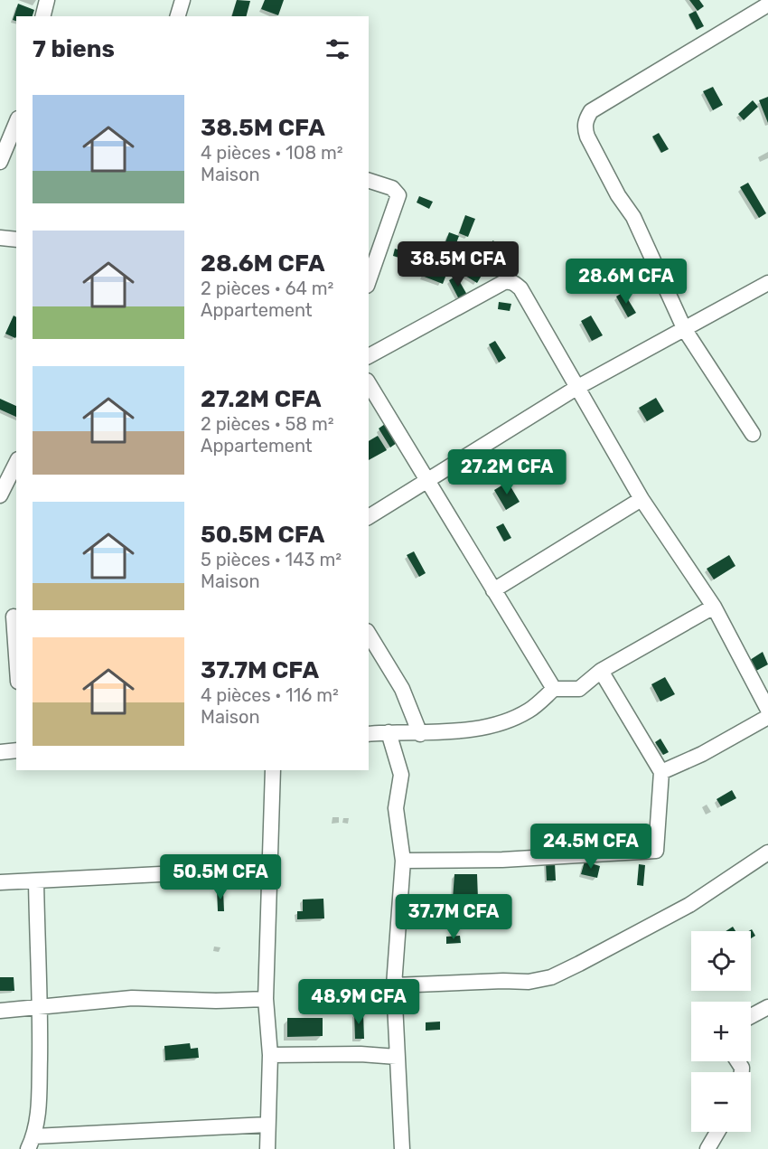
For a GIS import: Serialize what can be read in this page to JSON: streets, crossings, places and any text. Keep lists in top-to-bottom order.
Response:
{
  "page": {
    "heading": "7 biens",
    "list": [
      {
        "name": "38.5M CFA",
        "note": "4 pièces · 108 m² · Maison"
      },
      {
        "name": "28.6M CFA",
        "note": "2 pièces · 64 m² · Appartement"
      },
      {
        "name": "27.2M CFA",
        "note": "2 pièces · 58 m² · Appartement"
      },
      {
        "name": "50.5M CFA",
        "note": "5 pièces · 143 m² · Maison"
      },
      {
        "name": "37.7M CFA",
        "note": "4 pièces · 116 m² · Maison"
      }
    ],
    "price": [
      "38.5M CFA",
      "28.6M CFA",
      "27.2M CFA",
      "24.5M CFA",
      "50.5M CFA",
      "37.7M CFA",
      "48.9M CFA"
    ],
    "map_buttons": ["+", "−"]
  }
}
